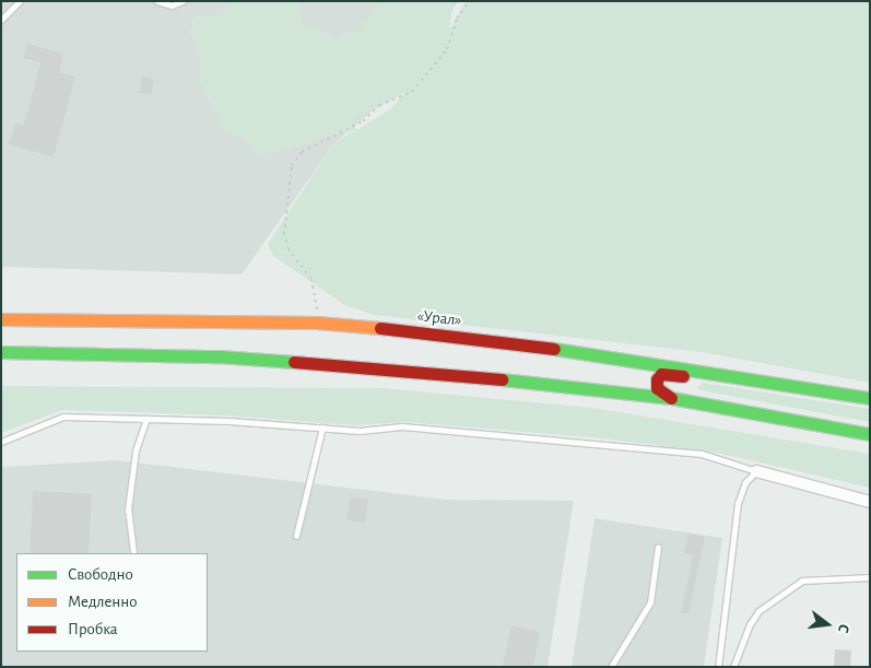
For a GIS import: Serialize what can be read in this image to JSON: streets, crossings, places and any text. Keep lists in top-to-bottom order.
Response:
{
  "streets": {
    "main road": ["«Урал»"]
  },
  "legend": ["Свободно", "Медленно", "Пробка"],
  "north": "right"
}
